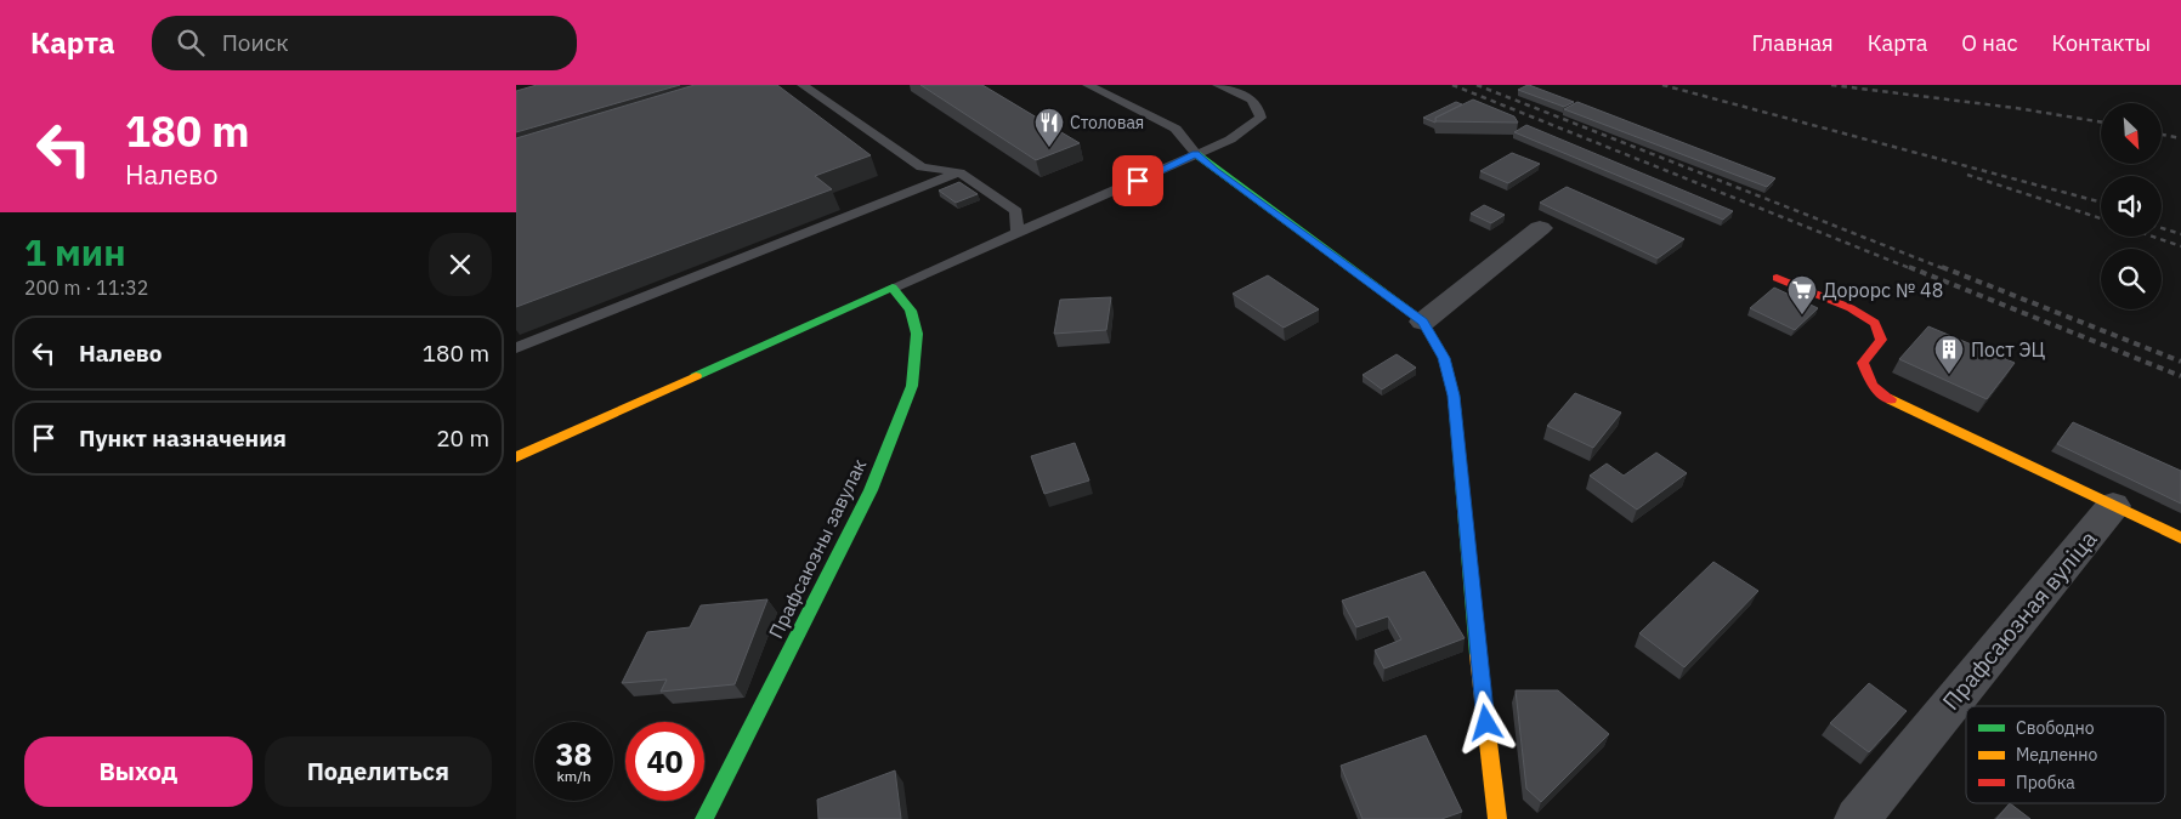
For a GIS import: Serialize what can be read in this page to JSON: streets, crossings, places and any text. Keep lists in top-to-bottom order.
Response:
{
  "streets": {
    "street": ["Прафсаюзны завулак", "Прафсаюзная вуліца"]
  },
  "places": {
    "restaurant": ["Столовая"],
    "supermarket": ["Дорорс № 48"],
    "building": ["Пост ЭЦ"]
  },
  "legend": ["Свободно", "Медленно", "Пробка"],
  "north": "bottom right",
  "page": {
    "header": "Карта",
    "search": "Поиск",
    "nav": [
      "Главная",
      "Карта",
      "О нас",
      "Контакты"
    ],
    "turn": ["180 m", "Налево"],
    "heading": ["1 мин", "200 m · 11:32"],
    "list": [
      {
        "name": "Налево",
        "value": "180 m"
      },
      {
        "name": "Пункт назначения",
        "value": "20 m"
      }
    ],
    "speed": "38 km/h",
    "limit": "40",
    "buttons": ["Выход", "Поделиться"]
  }
}
